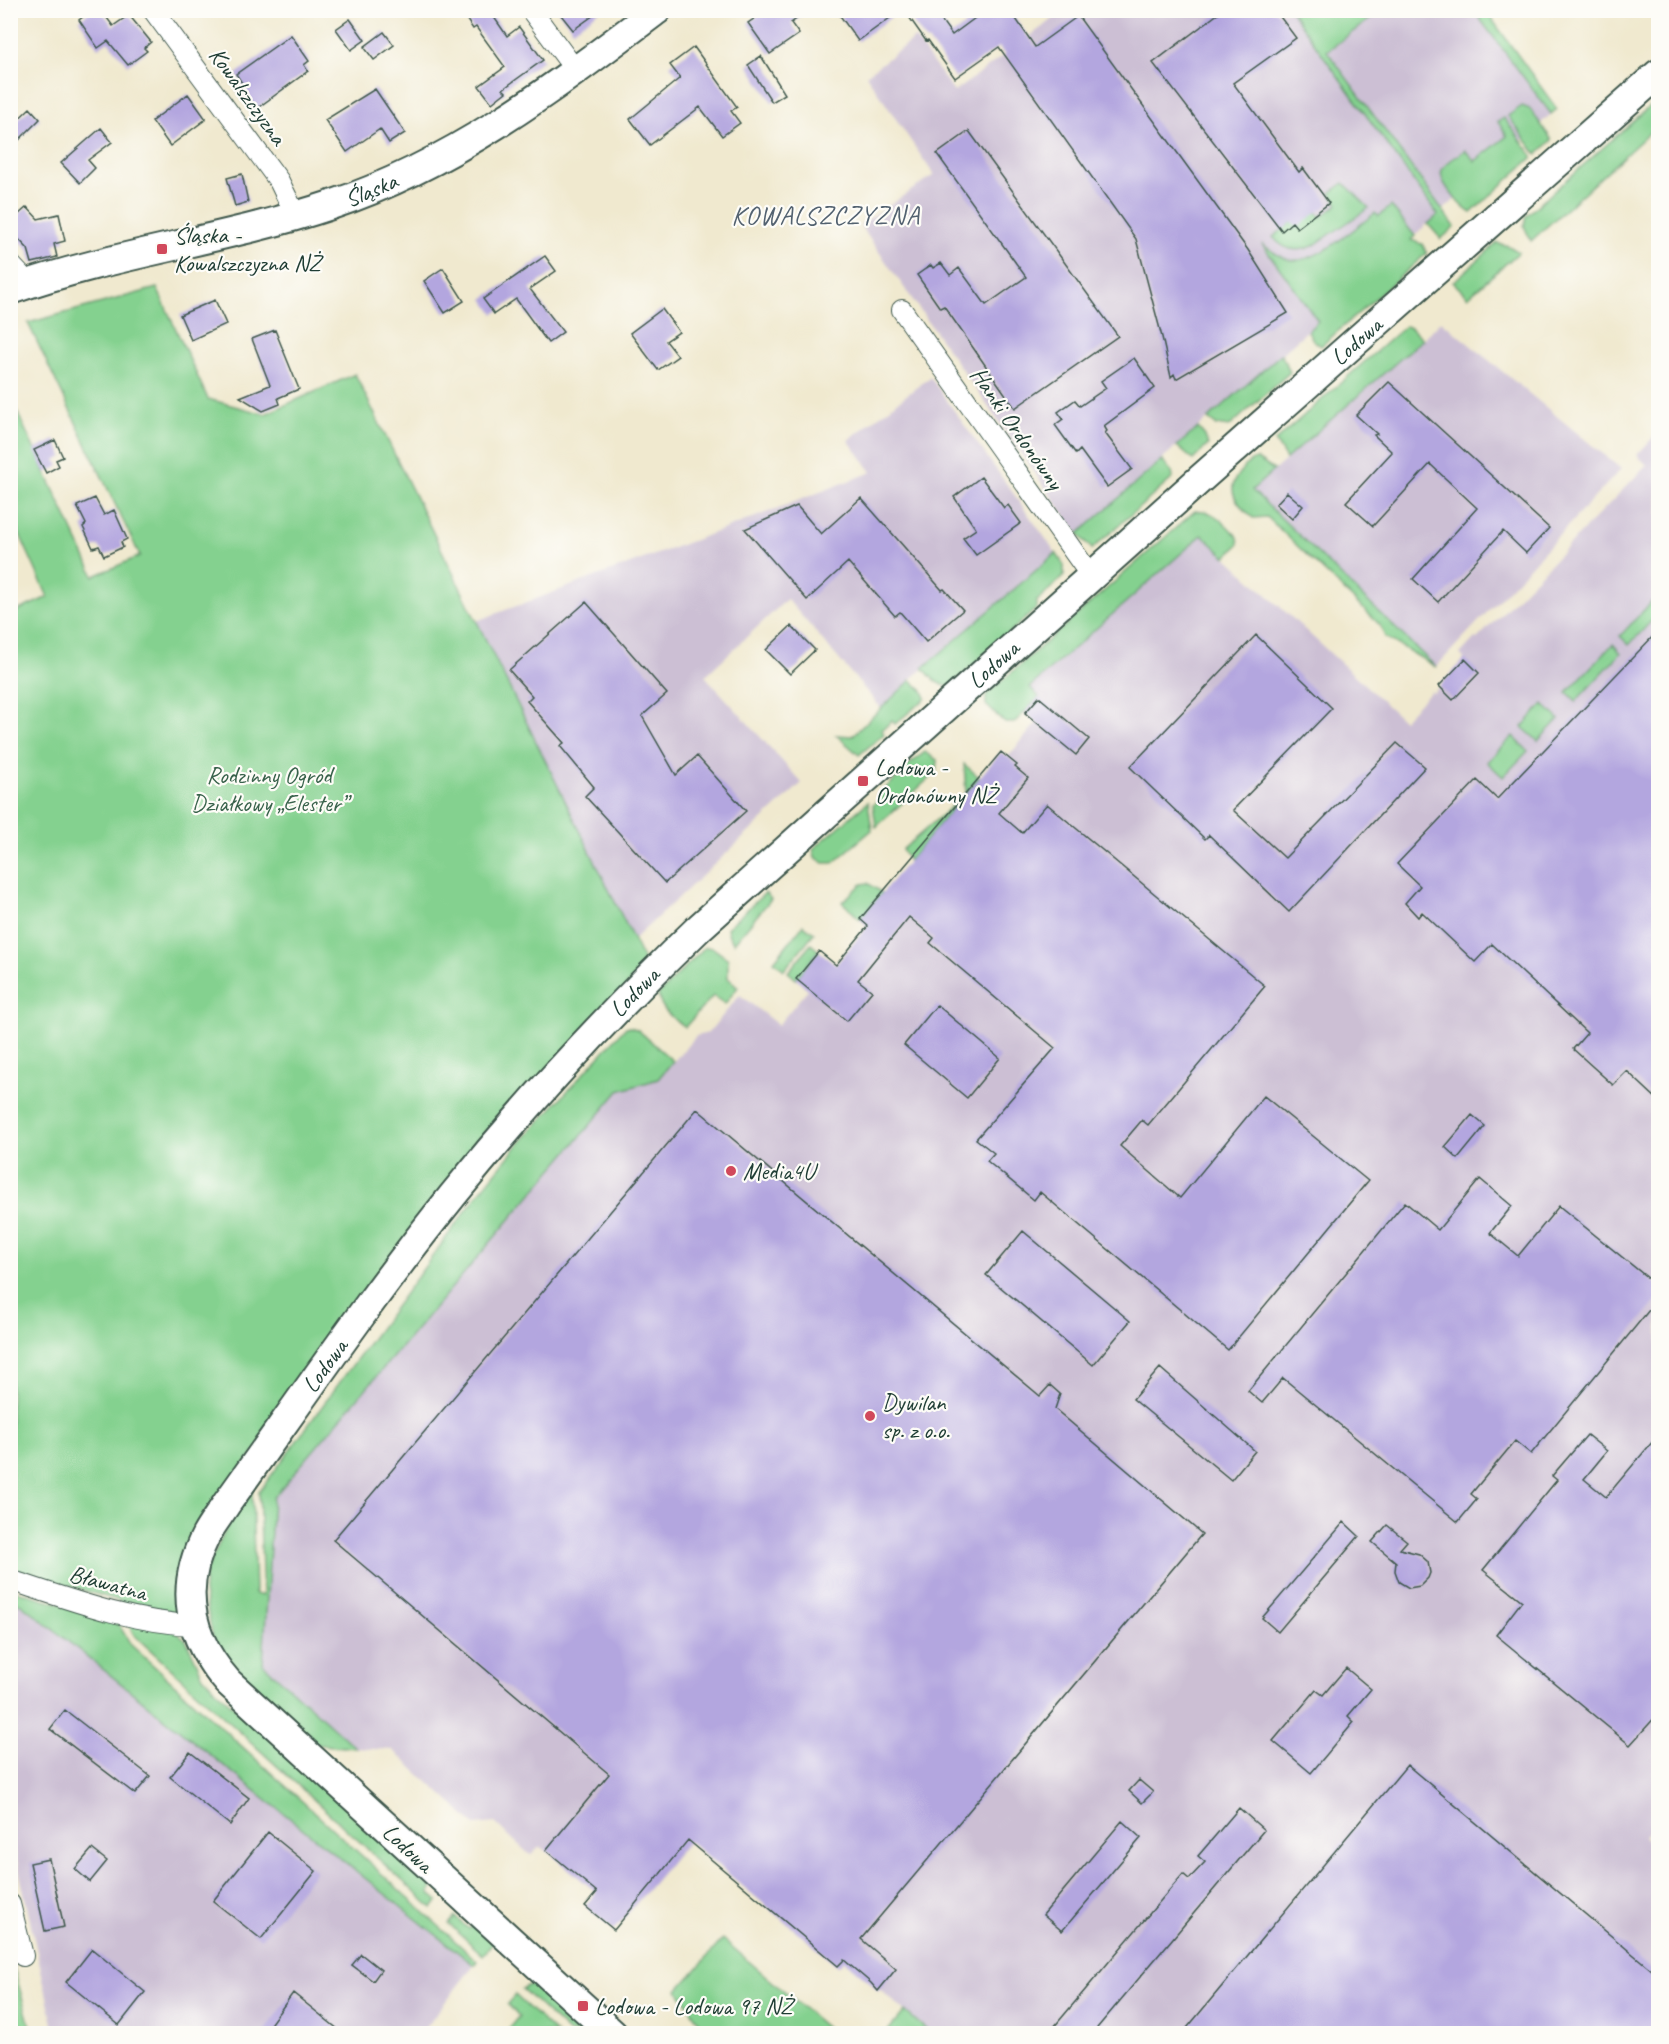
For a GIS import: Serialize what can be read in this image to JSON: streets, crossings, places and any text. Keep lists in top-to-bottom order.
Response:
{
  "streets": {
    "street": [
      "Kowalszczyzna",
      "Śląska",
      "Lodowa",
      "Hanki Ordonówny",
      "Bławatna"
    ]
  },
  "crossings": [
    ["Kowalszczyzna", "Śląska"],
    ["Lodowa", "Hanki Ordonówny"],
    ["Lodowa", "Bławatna"]
  ],
  "districts": ["KOWALSZCZYZNA"],
  "parks": ["Rodzinny Ogród Działkowy „Elester”"],
  "places": {
    "transit": ["Śląska - Kowalszczyzna NŻ", "Lodowa - Ordonówny NŻ", "Lodowa - Lodowa 97 NŻ"],
    "other": ["Media4U", "Dywilan sp. z o.o."]
  }
}
